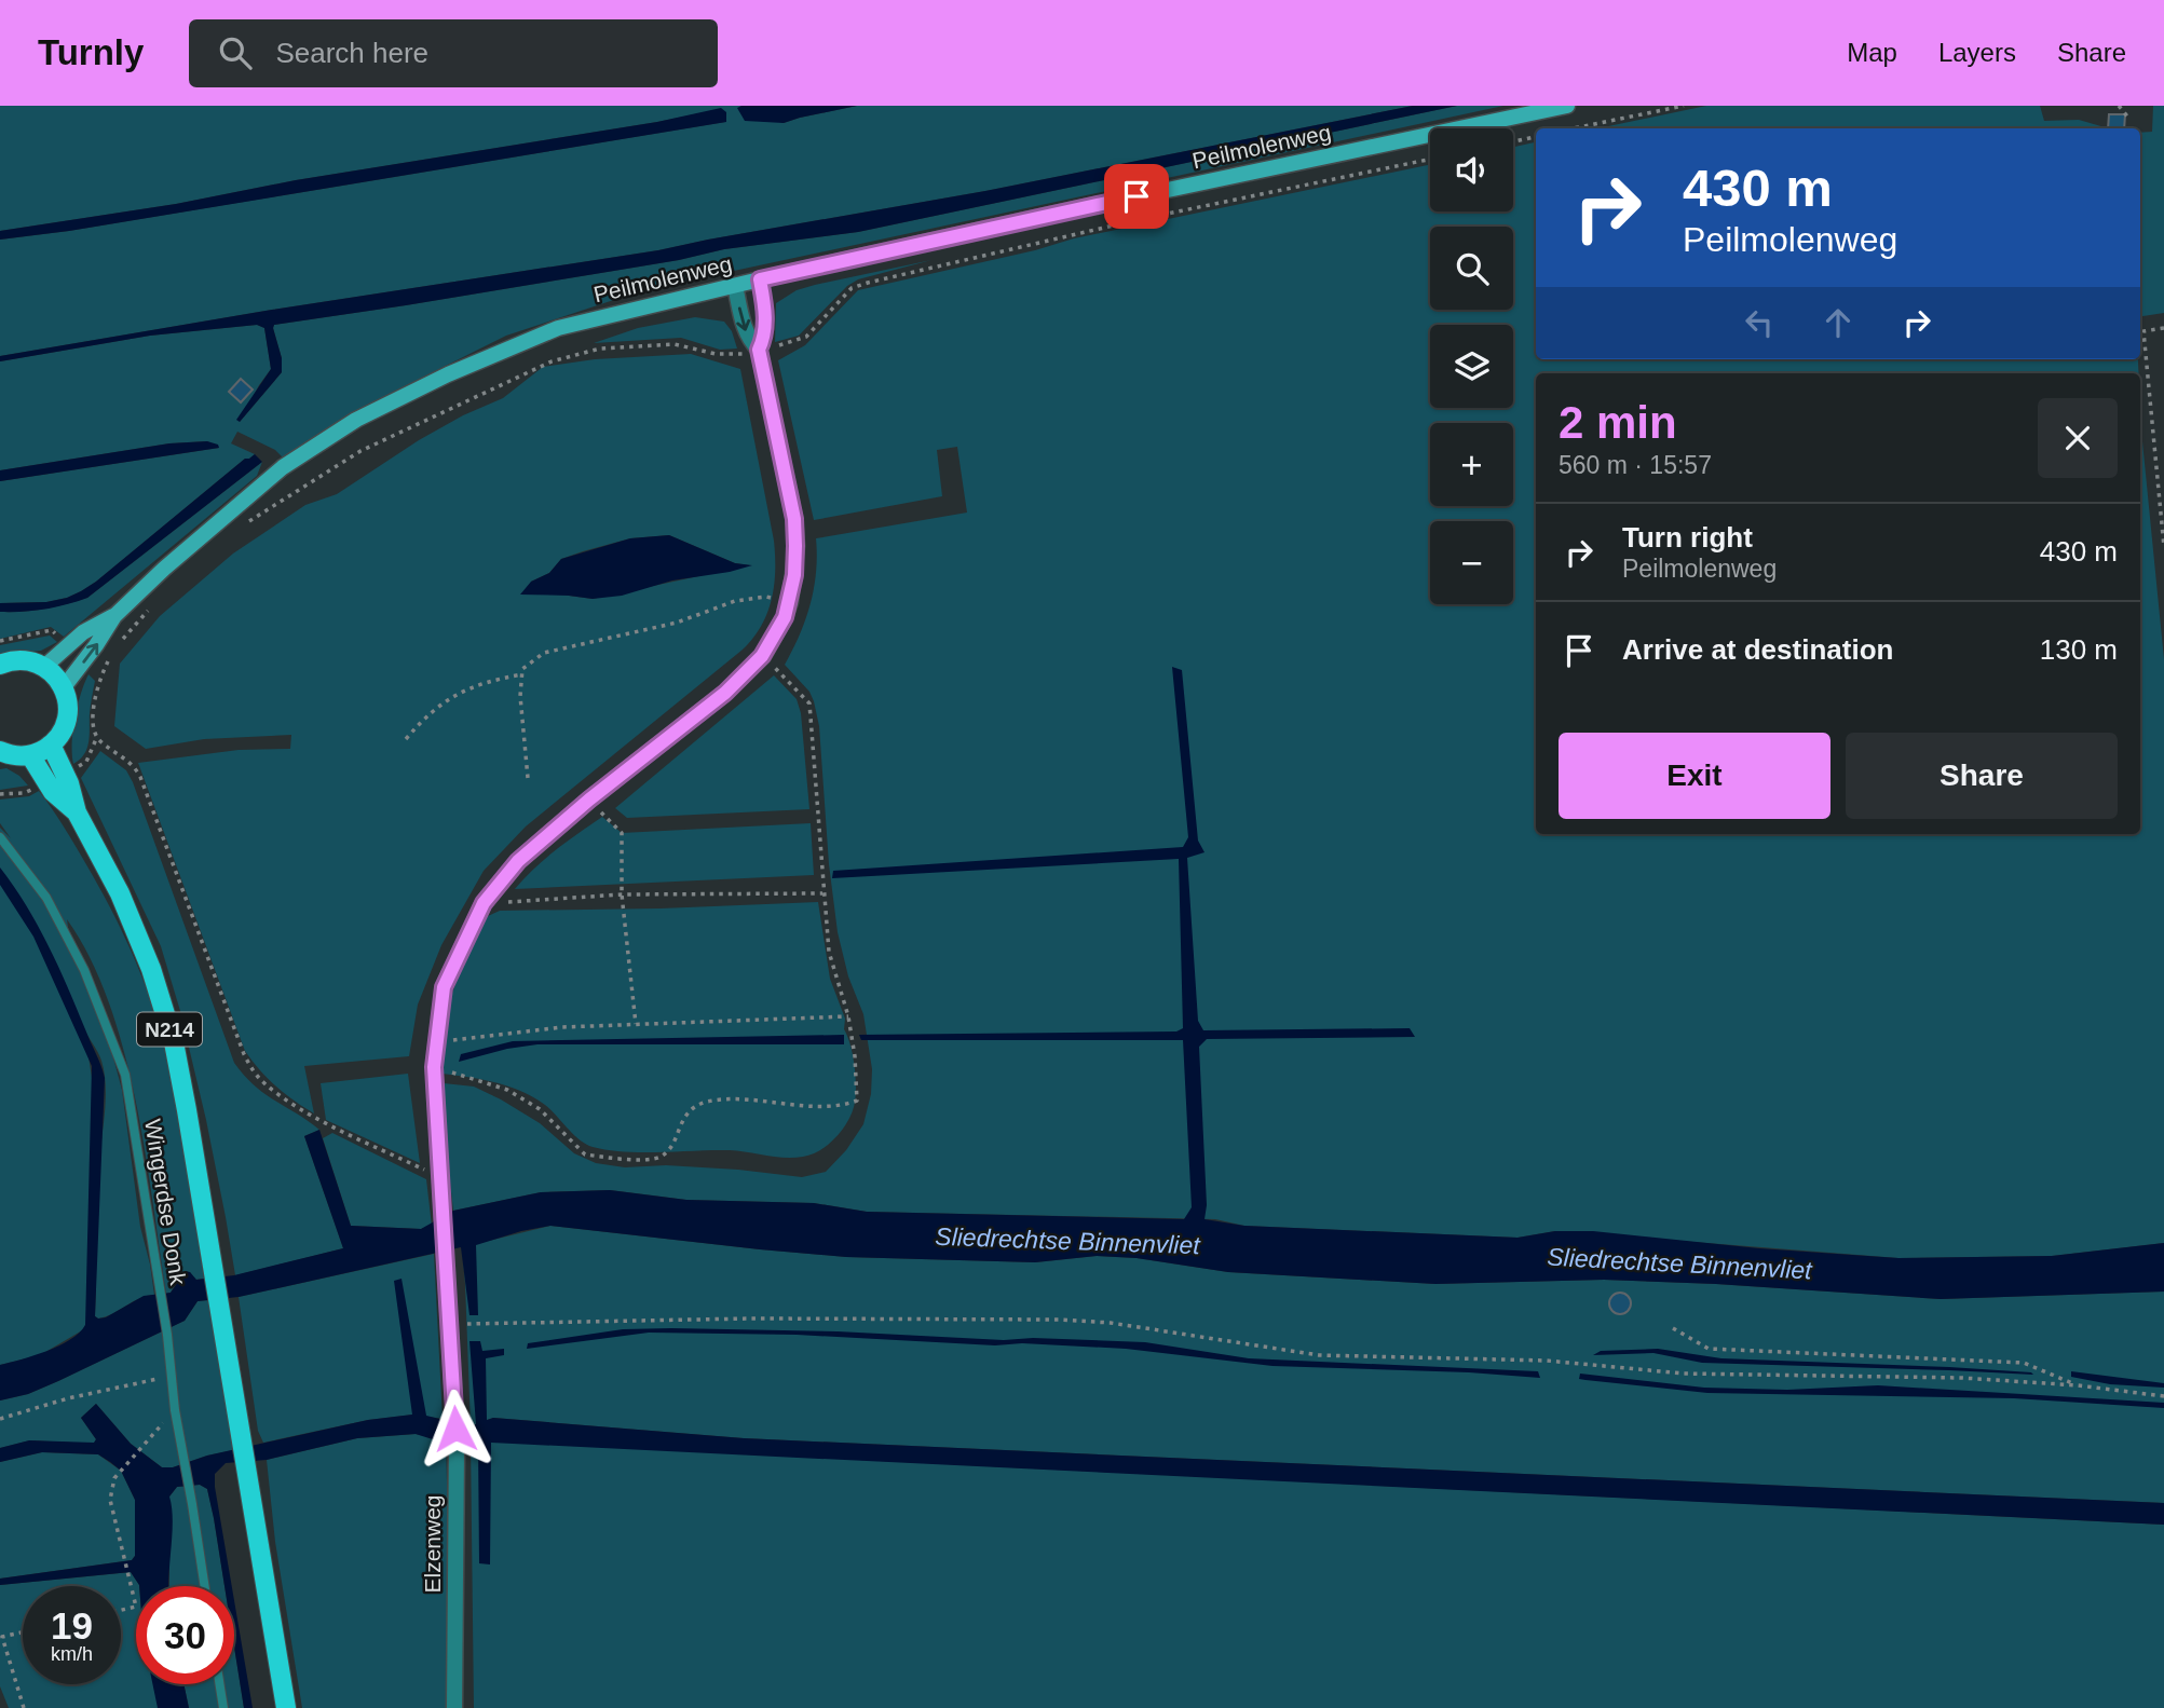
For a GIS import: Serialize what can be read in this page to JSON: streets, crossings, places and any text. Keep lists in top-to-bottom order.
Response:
{
  "streets": {
    "main road": ["Peilmolenweg", "N214"],
    "street": ["Elzenweg"],
    "lane": ["Wingerdse Donk"]
  },
  "crossings": [
    ["Peilmolenweg", "Elzenweg"]
  ],
  "water": ["Sliedrechtse Binnenvliet"],
  "page": {
    "header": "Turnly",
    "search": "Search here",
    "nav": ["Map", "Layers", "Share"],
    "map_buttons": ["+", "−"],
    "turn": ["430 m", "Peilmolenweg"],
    "heading": ["2 min", "560 m · 15:57"],
    "list": [
      {
        "name": "Turn right",
        "note": "Peilmolenweg",
        "value": "430 m"
      },
      {
        "name": "Arrive at destination",
        "value": "130 m"
      }
    ],
    "buttons": ["Exit", "Share"],
    "speed": "19 km/h",
    "limit": "30"
  }
}
